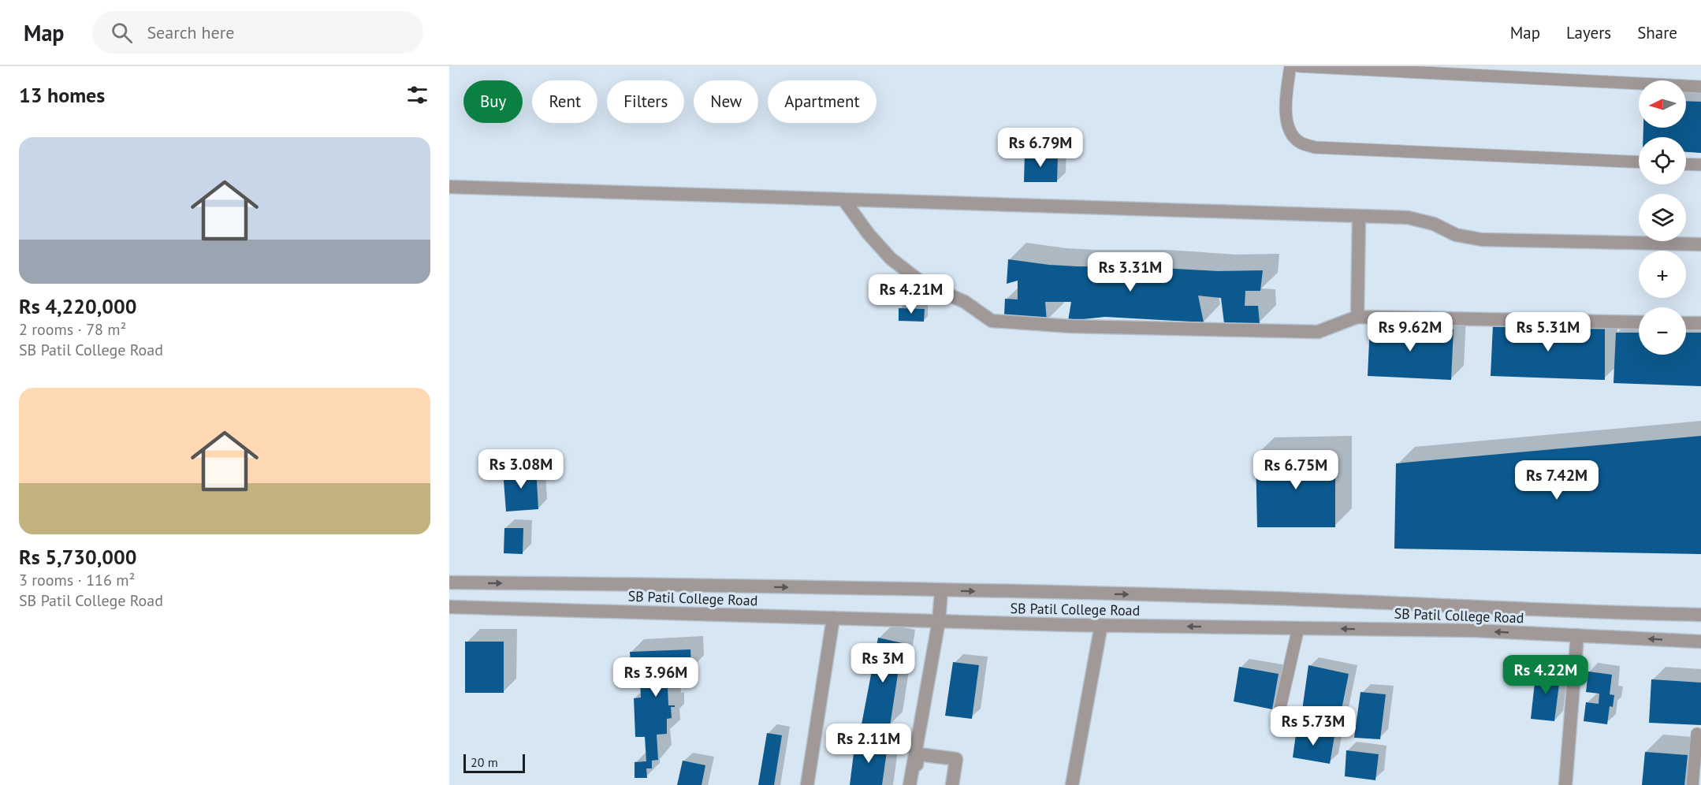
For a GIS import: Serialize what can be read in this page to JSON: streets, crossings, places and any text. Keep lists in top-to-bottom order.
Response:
{
  "streets": {
    "street": ["SB Patil College Road"]
  },
  "scale_bar": "20 m",
  "north": "left",
  "page": {
    "header": "Map",
    "search": "Search here",
    "nav": ["Map", "Layers", "Share"],
    "heading": "13 homes",
    "map_buttons": ["+", "−"],
    "chip": [
      "Buy",
      "Rent",
      "Filters",
      "New",
      "Apartment"
    ],
    "list": [
      {
        "name": "Rs 4,220,000",
        "note": "2 rooms · 78 m² · SB Patil College Road"
      },
      {
        "name": "Rs 5,730,000",
        "note": "3 rooms · 116 m² · SB Patil College Road"
      }
    ],
    "price": [
      "Rs 6.79M",
      "Rs 3.31M",
      "Rs 4.21M",
      "Rs 9.62M",
      "Rs 5.31M",
      "Rs 3.08M",
      "Rs 6.75M",
      "Rs 7.42M",
      "Rs 3M",
      "Rs 4.22M",
      "Rs 3.96M",
      "Rs 5.73M",
      "Rs 2.11M"
    ],
    "scale": "20 m"
  }
}
